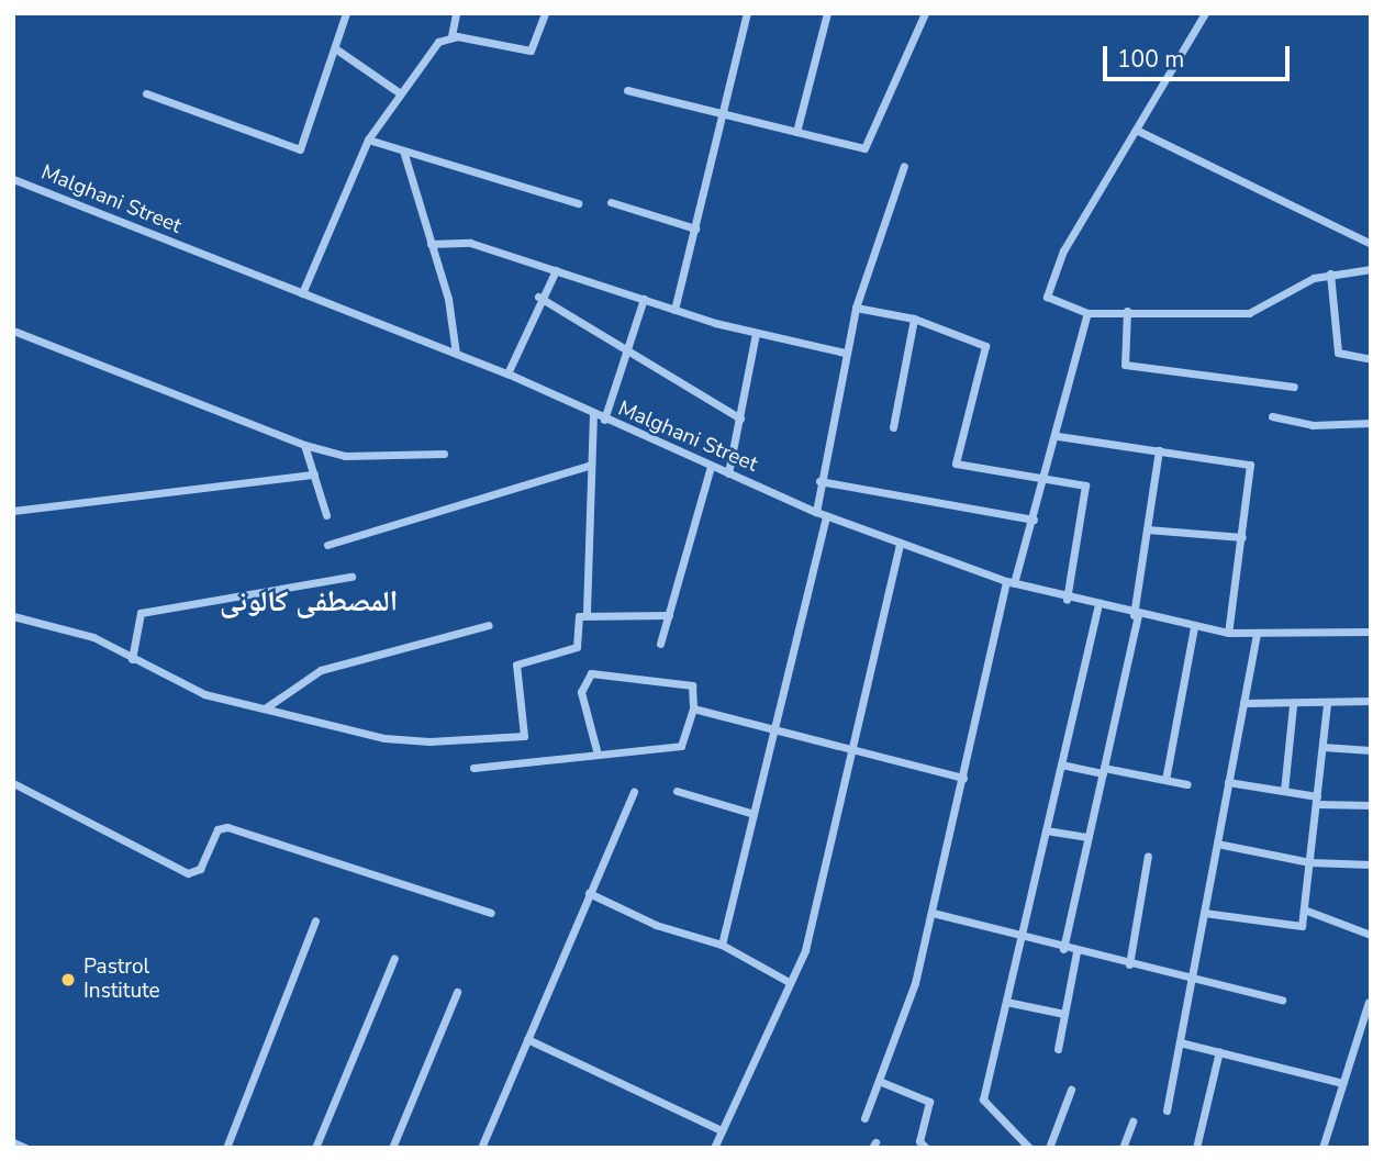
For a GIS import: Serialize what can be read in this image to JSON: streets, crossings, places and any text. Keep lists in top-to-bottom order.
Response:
{
  "streets": {
    "street": ["Malghani Street"]
  },
  "districts": ["المصطفی کالونی"],
  "places": ["Pastrol Institute"],
  "scale_bar": "100 m"
}
